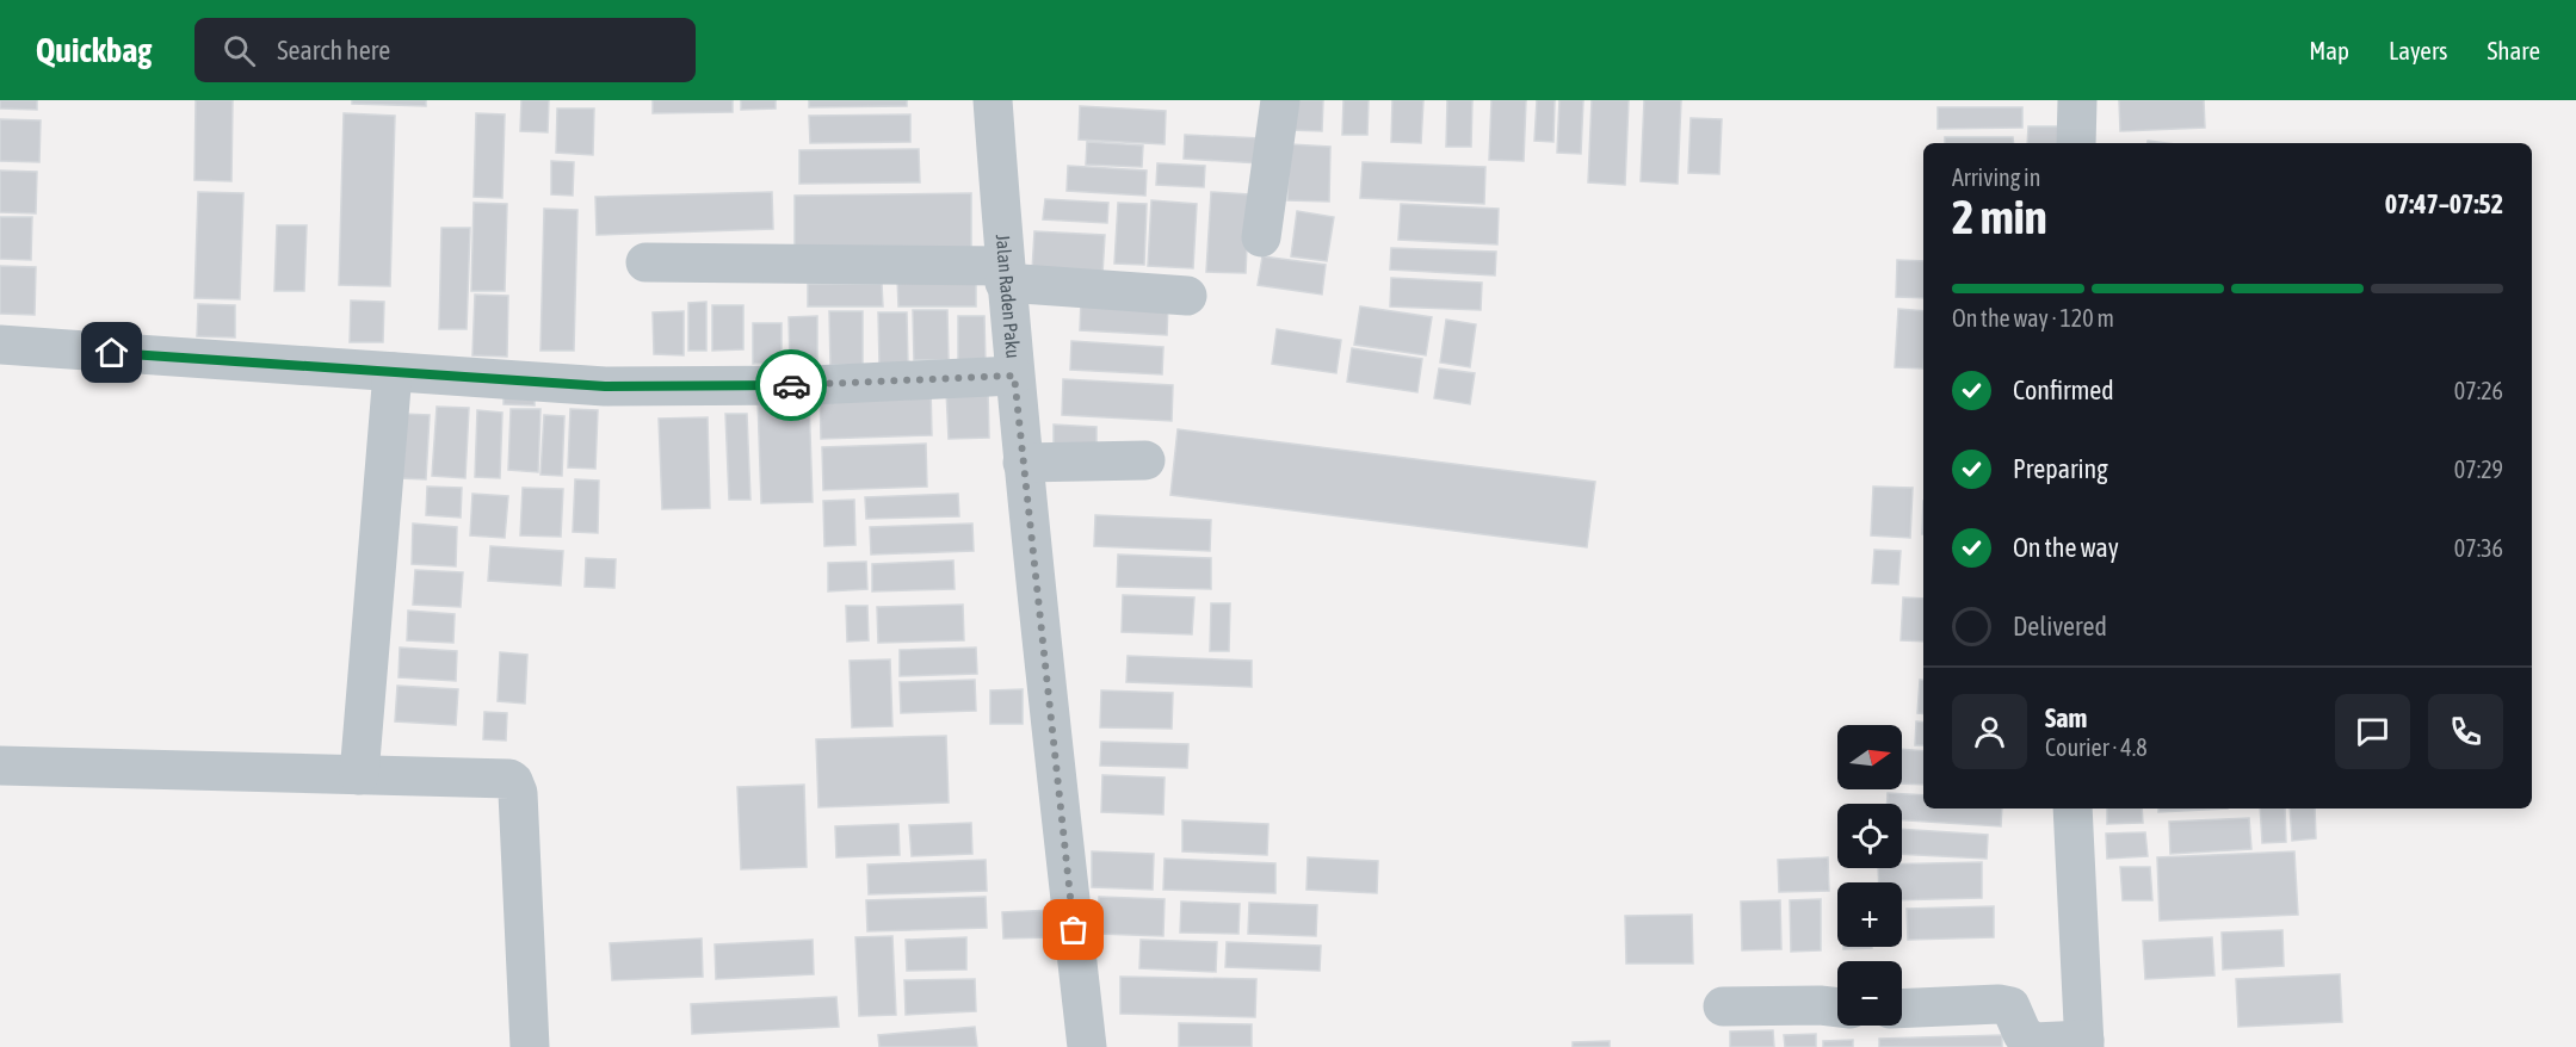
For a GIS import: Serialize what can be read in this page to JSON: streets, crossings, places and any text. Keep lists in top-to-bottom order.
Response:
{
  "streets": {
    "street": ["Jalan Raden Paku"]
  },
  "north": "right",
  "page": {
    "header": "Quickbag",
    "search": "Search here",
    "nav": ["Map", "Layers", "Share"],
    "heading": ["2 min", "Arriving in", "07:47–07:52"],
    "panel": ["Sam", "Courier · 4.8"],
    "bar": "On the way · 120 m",
    "list": [
      ["Confirmed", "07:26"],
      ["Preparing", "07:29"],
      ["On the way", "07:36"],
      "Delivered"
    ],
    "map_buttons": ["+", "−"]
  }
}
